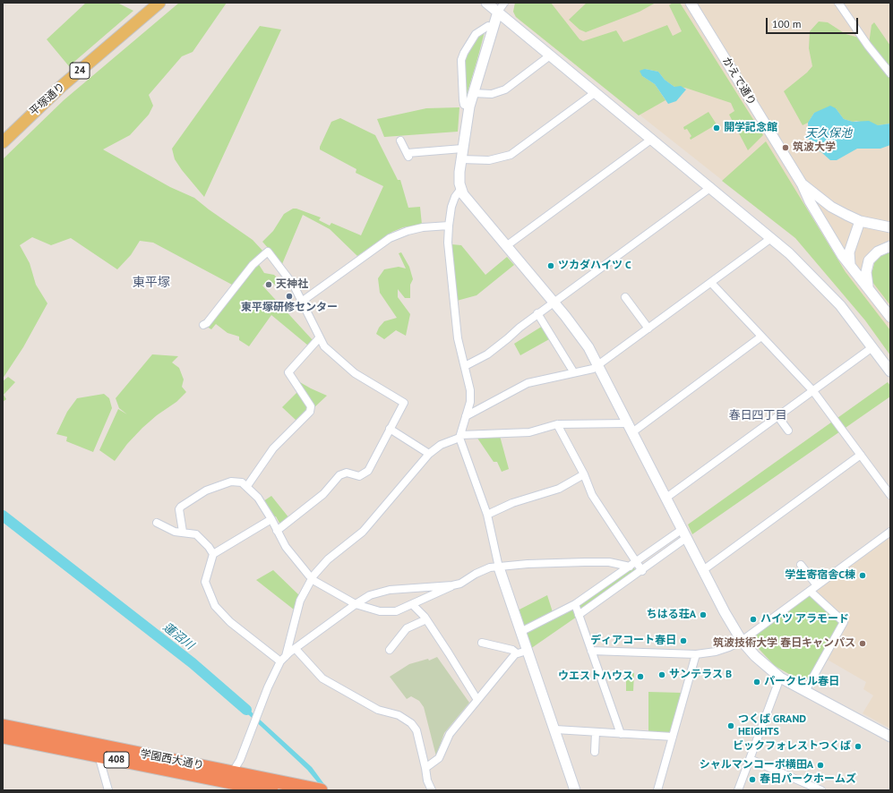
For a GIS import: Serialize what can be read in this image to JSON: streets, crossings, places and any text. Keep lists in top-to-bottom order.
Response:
{
  "streets": {
    "highway": ["408", "学園西大通り"],
    "main road": ["24", "平塚通り"],
    "street": ["かえで通り"]
  },
  "districts": ["東平塚", "春日四丁目"],
  "water": ["天久保池", "蓮沼川"],
  "places": [
    "開学記念館",
    "筑波大学",
    "ツカダハイツ C",
    "天神社",
    "東平塚研修センター",
    "学生寄宿舎C棟",
    "ちはる荘A",
    "ハイツ アラモード",
    "ディアコート春日",
    "筑波技術大学 春日キャンパス",
    "サンテラス B",
    "ウエストハウス",
    "パークヒル春日",
    "つくば GRAND HEIGHTS",
    "ビックフォレストつくば",
    "シャルマンコーポ横田A",
    "春日パークホームズ"
  ],
  "scale_bar": "100 m"
}
